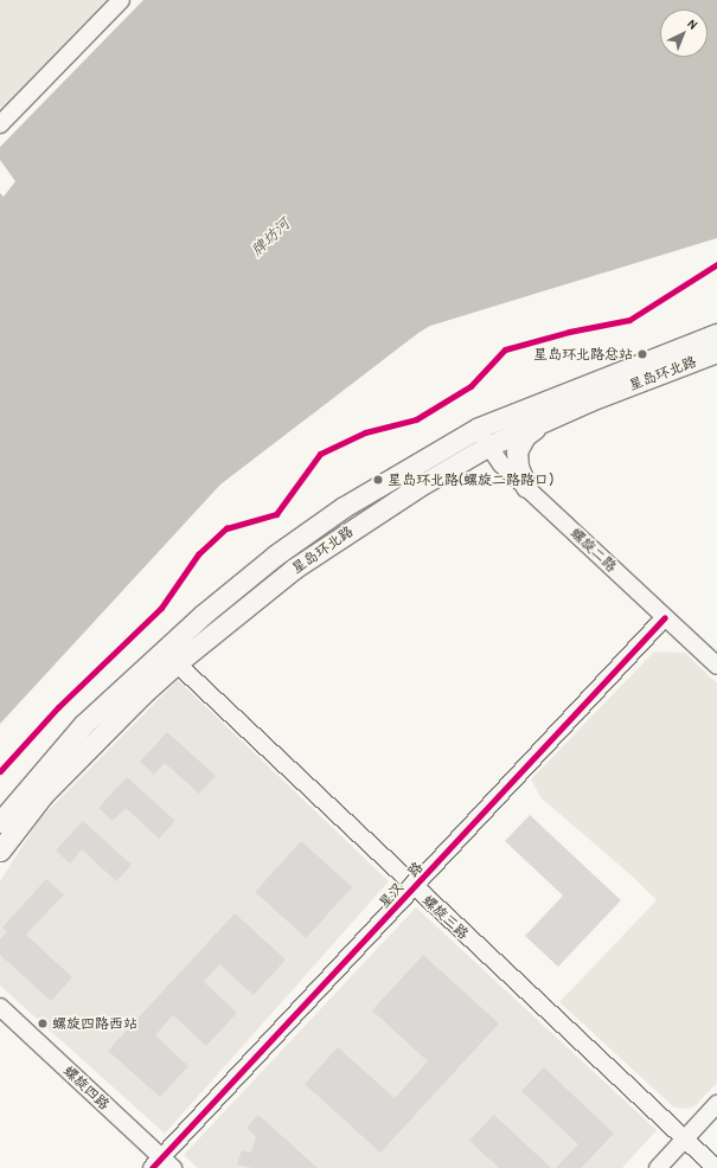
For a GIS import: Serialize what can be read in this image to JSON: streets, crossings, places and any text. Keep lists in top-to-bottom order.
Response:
{
  "streets": {
    "main road": ["星岛环北路"],
    "street": [
      "螺旋二路",
      "星汉一路",
      "螺旋三路",
      "螺旋四路"
    ]
  },
  "crossings": [
    ["星岛环北路", "螺旋二路"],
    ["星岛环北路", "螺旋三路"],
    ["螺旋二路", "星汉一路"],
    ["星汉一路", "螺旋三路"],
    ["星汉一路", "螺旋四路"]
  ],
  "water": ["牌坊河"],
  "places": ["星岛环北路总站", "星岛环北路(螺旋二路路口)", "螺旋四路西站"],
  "north": "top right"
}
